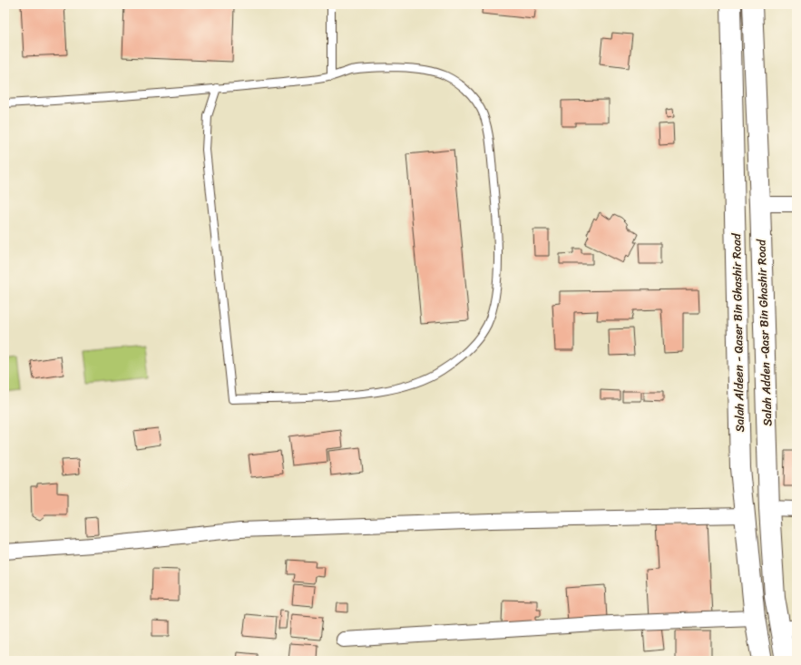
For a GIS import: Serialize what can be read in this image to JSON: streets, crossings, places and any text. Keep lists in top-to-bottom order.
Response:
{
  "streets": {
    "highway": ["Salah Aldeen - Qaser Bin Ghashir Road", "Salah Adden -Qasr Bin Ghashir Road"]
  }
}
